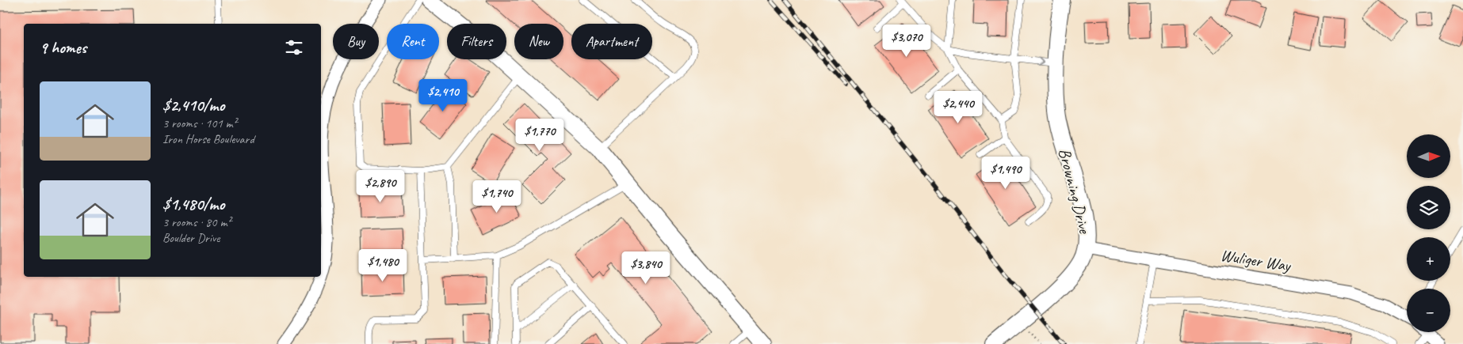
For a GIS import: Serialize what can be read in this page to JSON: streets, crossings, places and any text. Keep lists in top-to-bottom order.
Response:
{
  "streets": {
    "street": ["Browning Drive", "Wuliger Way"]
  },
  "crossings": [
    ["Browning Drive", "Wuliger Way"]
  ],
  "north": "right",
  "page": {
    "chip": [
      "Buy",
      "Rent",
      "Filters",
      "New",
      "Apartment"
    ],
    "heading": "9 homes",
    "price": [
      "$3,070",
      "$2,410",
      "$2,440",
      "$1,770",
      "$1,490",
      "$2,890",
      "$1,740",
      "$1,480",
      "$3,840"
    ],
    "list": [
      {
        "name": "$2,410/mo",
        "note": "3 rooms · 101 m² · Iron Horse Boulevard"
      },
      {
        "name": "$1,480/mo",
        "note": "3 rooms · 80 m² · Boulder Drive"
      }
    ],
    "map_buttons": ["+", "−"]
  }
}
